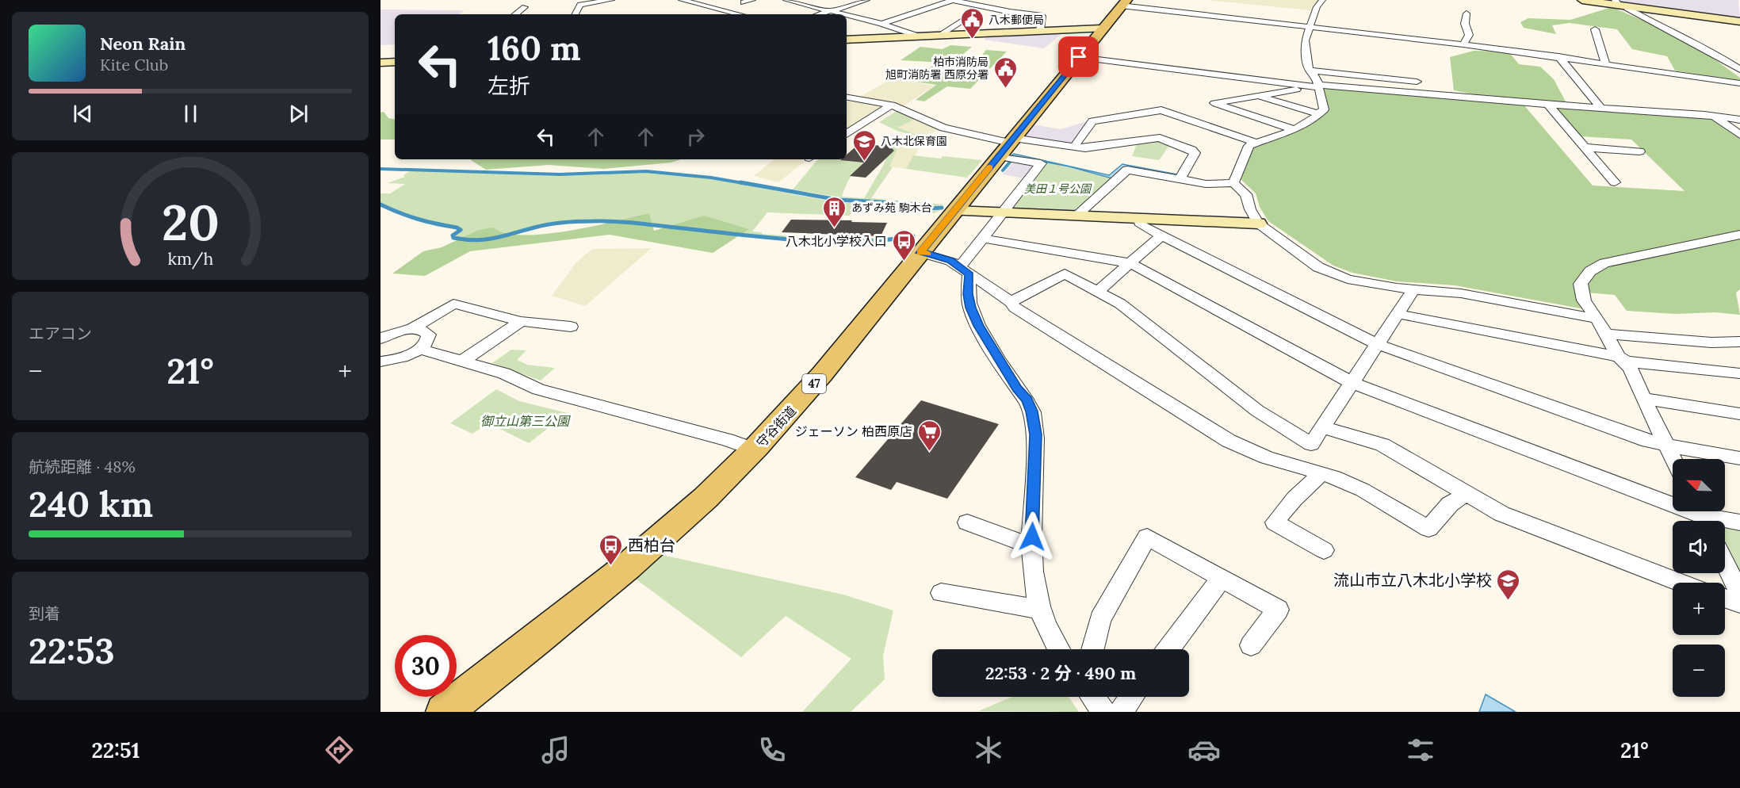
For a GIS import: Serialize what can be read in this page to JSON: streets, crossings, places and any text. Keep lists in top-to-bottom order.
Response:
{
  "streets": {
    "main road": ["47", "守谷街道"]
  },
  "parks": ["美田１号公園", "御立山第三公園"],
  "places": {
    "public building": ["八木郵便局", "柏市消防局 旭町消防署 西原分署"],
    "school or university": ["八木北保育園", "流山市立八木北小学校"],
    "building": ["あずみ苑 駒木台"],
    "bus stop": ["八木北小学校入口", "西柏台"],
    "supermarket": ["ジェーソン 柏西原店"]
  },
  "north": "top left",
  "page": {
    "turn": ["160 m", "左折"],
    "song": ["Neon Rain", "Kite Club"],
    "tile": [
      "エアコン",
      ["航続距離 · 48%", "240 km"],
      ["到着", "22:53"]
    ],
    "heat": ["−", "21°", "+"],
    "map_buttons": ["+", "−"],
    "limit": "30",
    "trip": "22:53 · 2 分 · 490 m",
    "tabs": ["22:51", "21°"],
    "gauge": ["20", "km/h"]
  }
}
